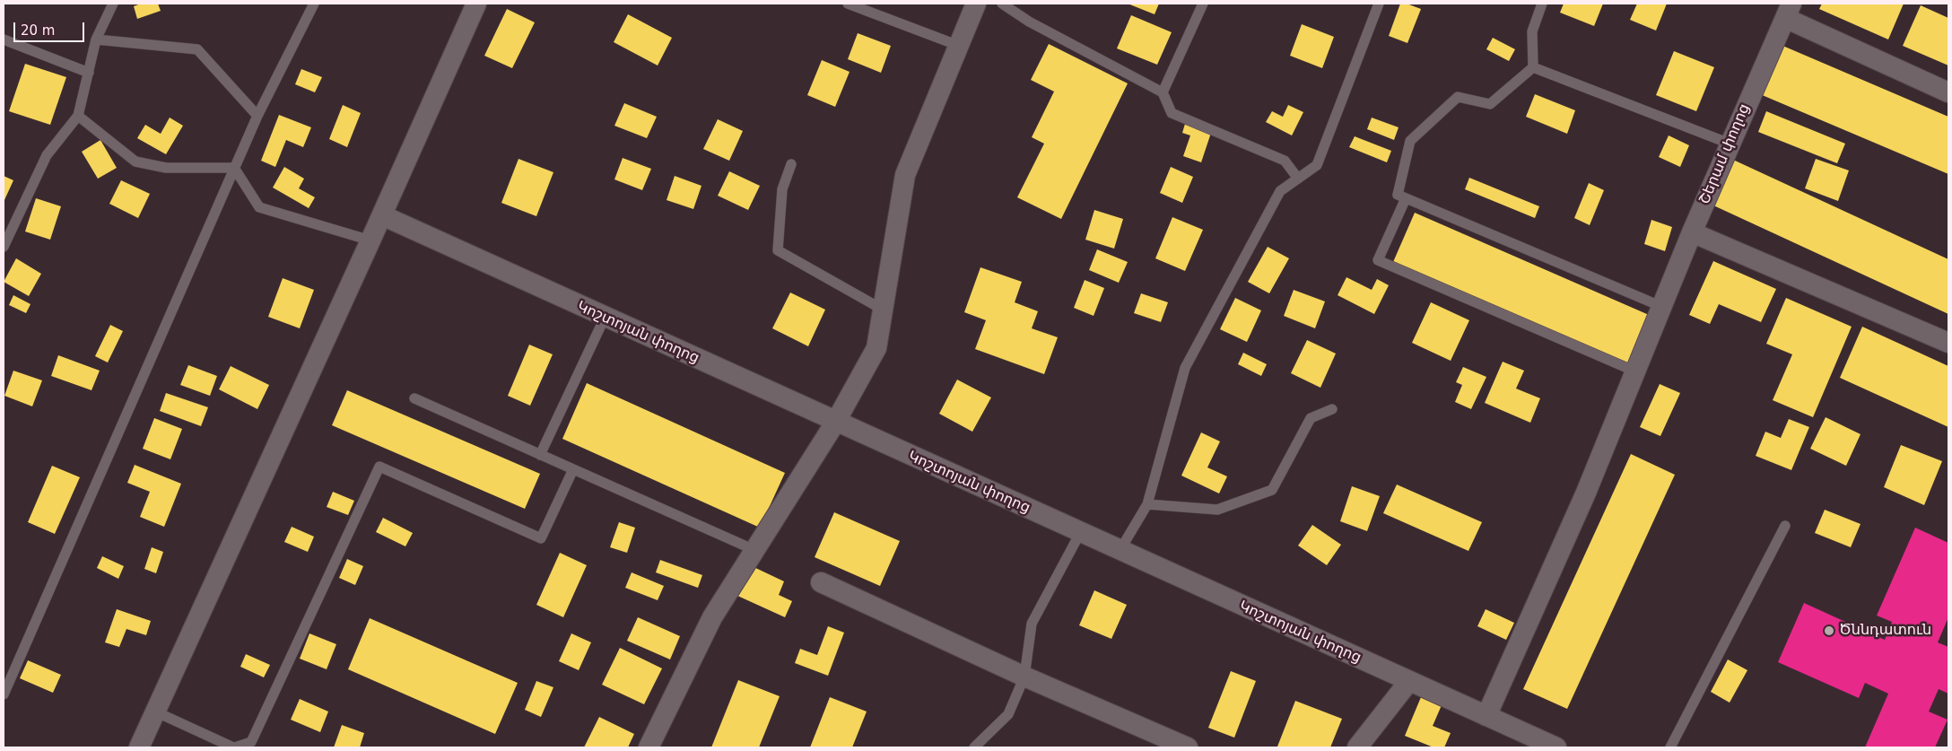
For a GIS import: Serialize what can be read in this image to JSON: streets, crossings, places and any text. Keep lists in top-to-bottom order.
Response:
{
  "streets": {
    "street": ["Շերամ փողոց", "Կոշտոյան փողոց"]
  },
  "crossings": [
    ["Շերամ փողոց", "Կոշտոյան փողոց"]
  ],
  "places": ["Ծննդատուն"],
  "scale_bar": "20 m"
}
